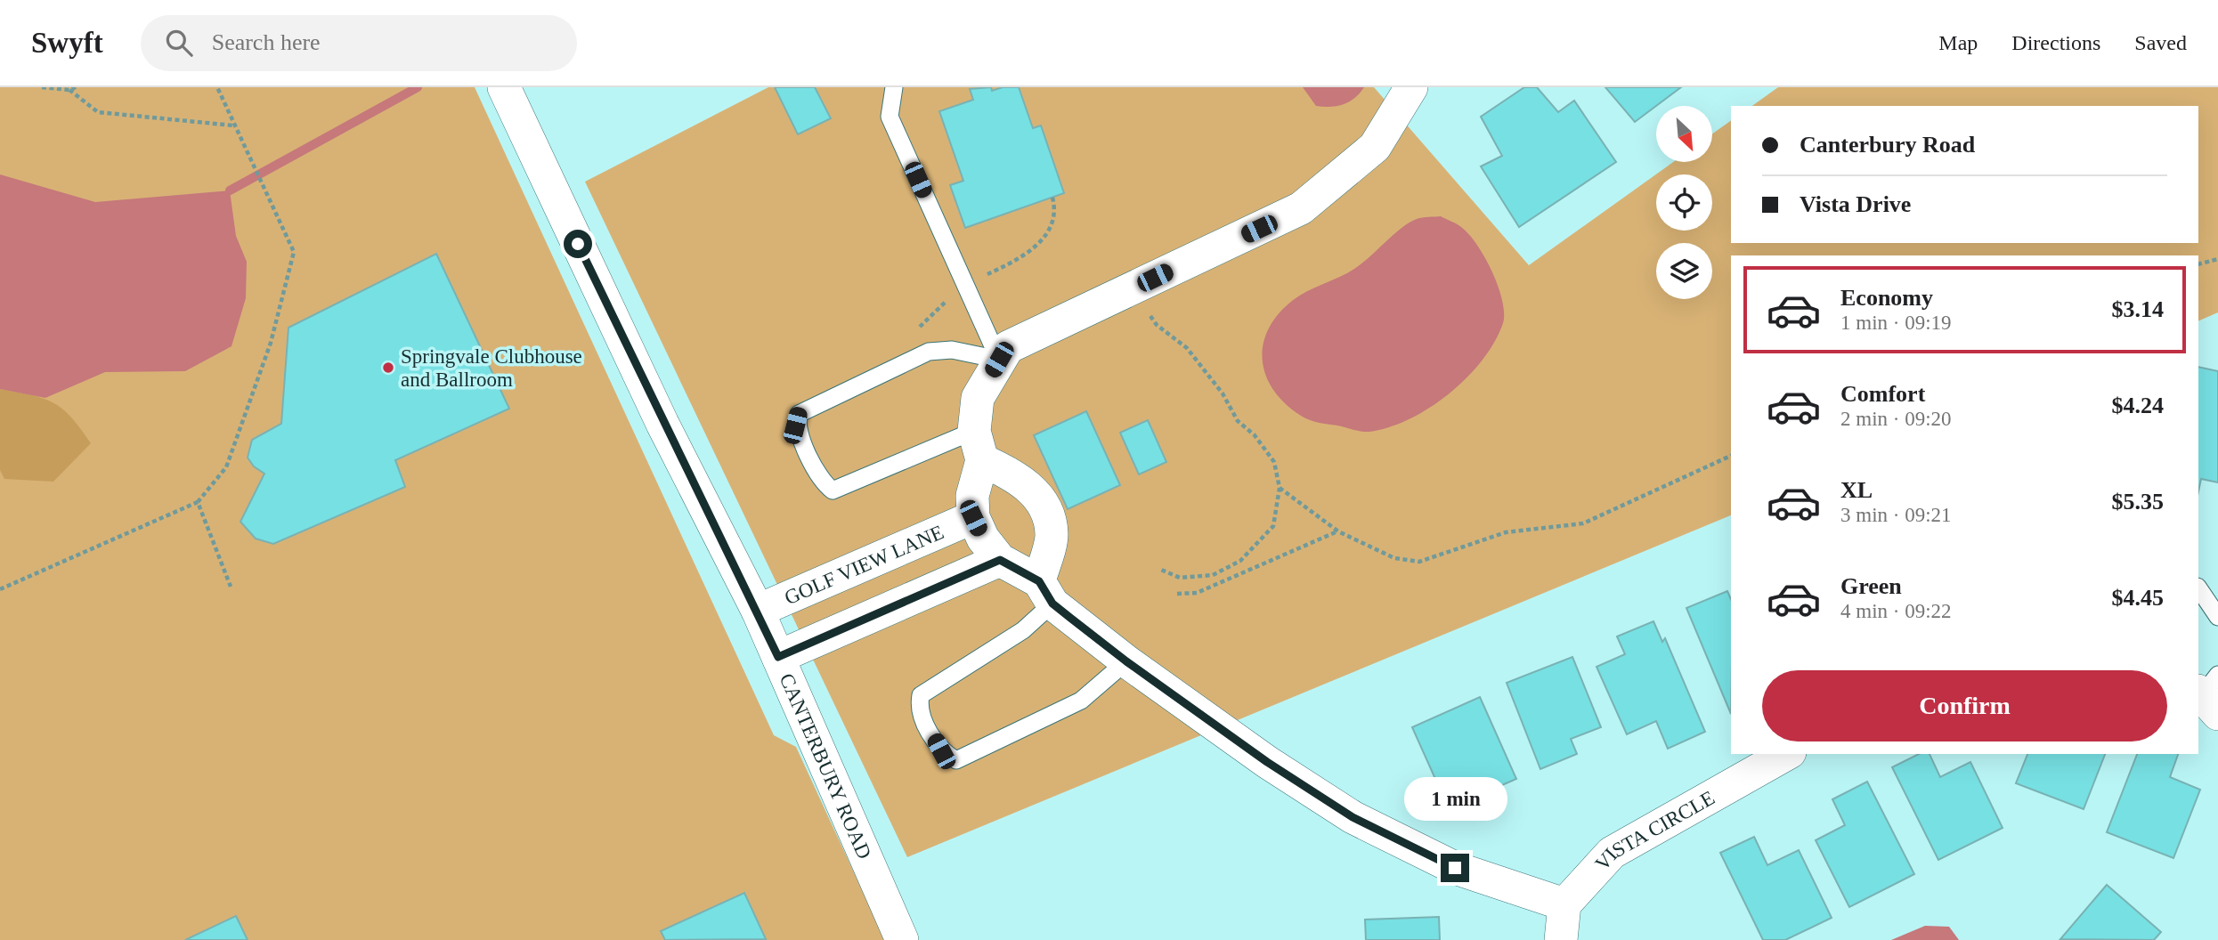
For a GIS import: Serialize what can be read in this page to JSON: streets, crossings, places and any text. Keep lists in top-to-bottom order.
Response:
{
  "streets": {
    "street": ["GOLF VIEW LANE", "CANTERBURY ROAD", "VISTA CIRCLE"]
  },
  "crossings": [
    ["GOLF VIEW LANE", "CANTERBURY ROAD"]
  ],
  "places": ["Springvale Clubhouse and Ballroom"],
  "north": "bottom right",
  "page": {
    "header": "Swyft",
    "search": "Search here",
    "nav": ["Map", "Directions", "Saved"],
    "banner": ["Canterbury Road", "Vista Drive"],
    "list": [
      {
        "name": "Economy",
        "note": "1 min · 09:19",
        "value": "$3.14"
      },
      {
        "name": "Comfort",
        "note": "2 min · 09:20",
        "value": "$4.24"
      },
      {
        "name": "XL",
        "note": "3 min · 09:21",
        "value": "$5.35"
      },
      {
        "name": "Green",
        "note": "4 min · 09:22",
        "value": "$4.45"
      }
    ],
    "buttons": "Confirm",
    "bubble": "1 min"
  }
}
